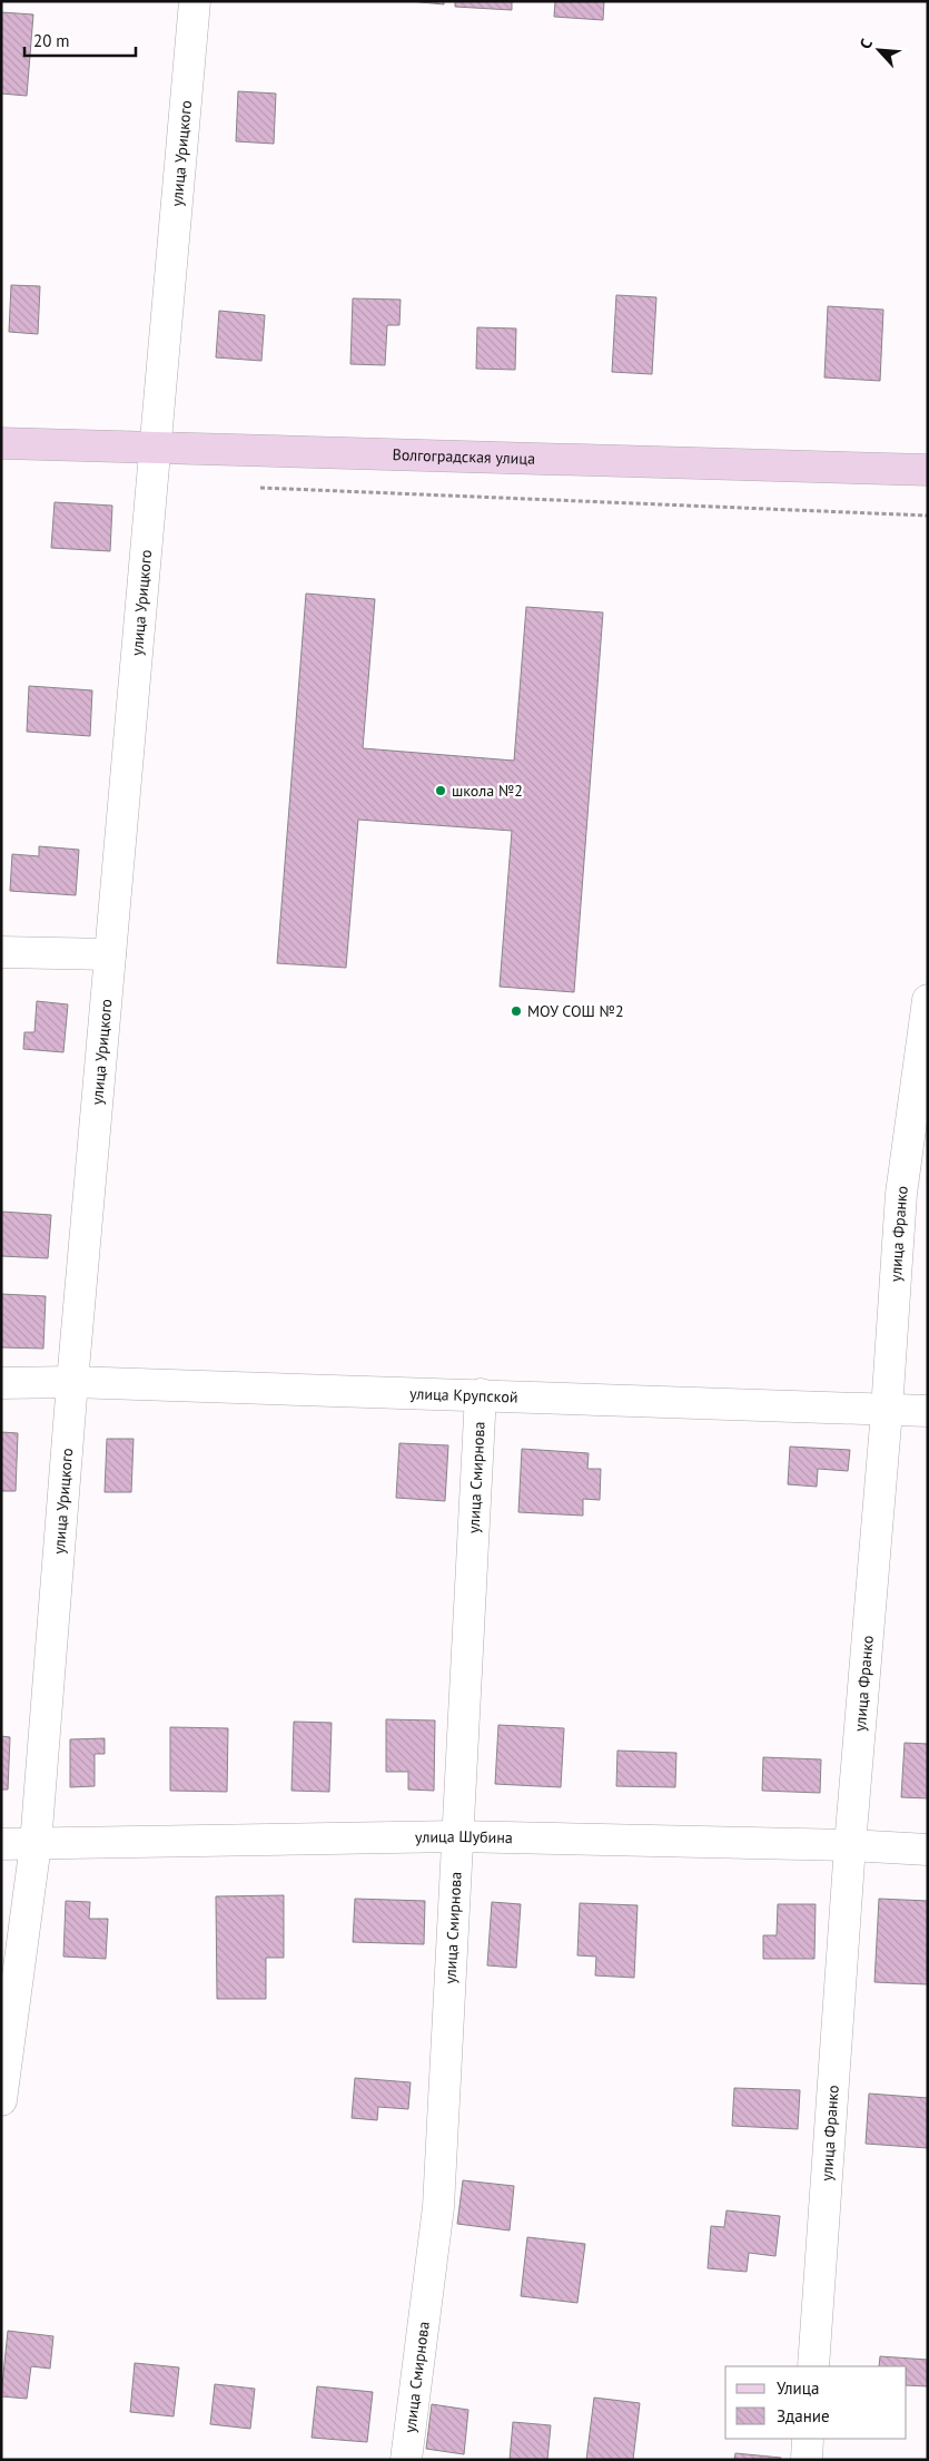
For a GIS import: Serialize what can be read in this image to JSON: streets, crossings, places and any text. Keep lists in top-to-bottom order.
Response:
{
  "streets": {
    "street": [
      "улица Урицкого",
      "Волгоградская улица",
      "улица Франко",
      "улица Крупской",
      "улица Смирнова",
      "улица Шубина"
    ]
  },
  "crossings": [
    ["улица Урицкого", "Волгоградская улица"],
    ["улица Урицкого", "улица Крупской"],
    ["улица Урицкого", "улица Шубина"],
    ["улица Франко", "улица Крупской"],
    ["улица Франко", "улица Шубина"],
    ["улица Крупской", "улица Смирнова"],
    ["улица Смирнова", "улица Шубина"]
  ],
  "places": ["школа №2", "МОУ СОШ №2"],
  "legend": ["Улица", "Здание"],
  "scale_bar": "20 m",
  "north": "top left"
}
